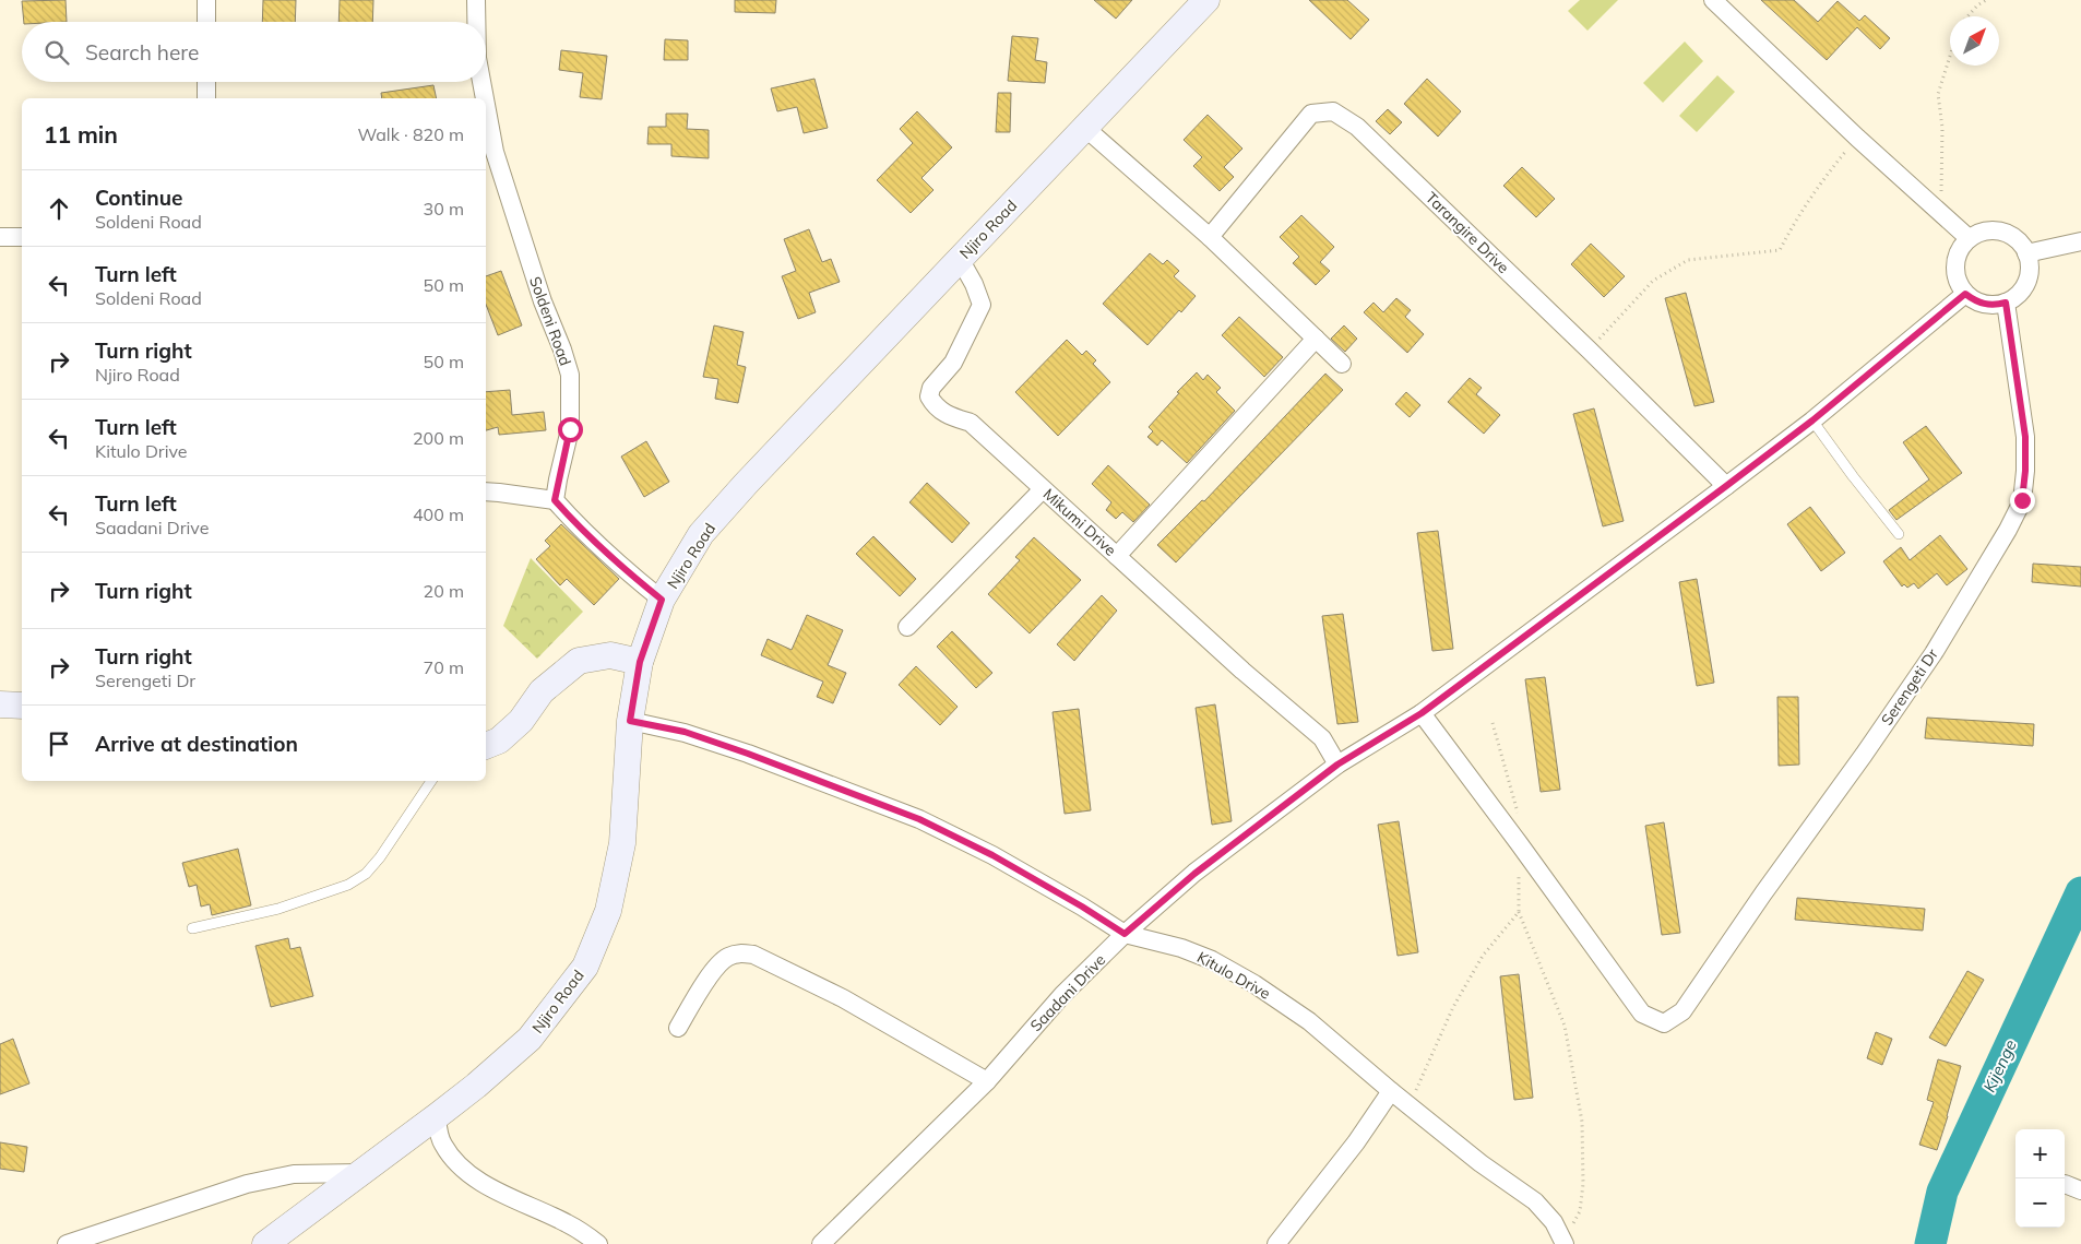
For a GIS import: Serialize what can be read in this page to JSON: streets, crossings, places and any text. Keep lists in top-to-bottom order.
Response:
{
  "streets": {
    "street": [
      "Njiro Road",
      "Tarangire Drive",
      "Soldeni Road",
      "Mikumi Drive",
      "Serengeti Dr",
      "Kitulo Drive",
      "Saadani Drive"
    ]
  },
  "crossings": [
    ["Njiro Road", "Mikumi Drive"],
    ["Njiro Road", "Kitulo Drive"],
    ["Tarangire Drive", "Saadani Drive"],
    ["Mikumi Drive", "Saadani Drive"],
    ["Serengeti Dr", "Saadani Drive"],
    ["Kitulo Drive", "Saadani Drive"]
  ],
  "water": ["Kijenge"],
  "north": "top right",
  "page": {
    "search": "Search here",
    "heading": ["11 min", "Walk · 820 m"],
    "list": [
      ["Continue", "Soldeni Road", "30 m"],
      ["Turn left", "Soldeni Road", "50 m"],
      ["Turn right", "Njiro Road", "50 m"],
      ["Turn left", "Kitulo Drive", "200 m"],
      ["Turn left", "Saadani Drive", "400 m"],
      ["Turn right", "20 m"],
      ["Turn right", "Serengeti Dr", "70 m"],
      "Arrive at destination"
    ],
    "map_buttons": ["+", "−"]
  }
}
